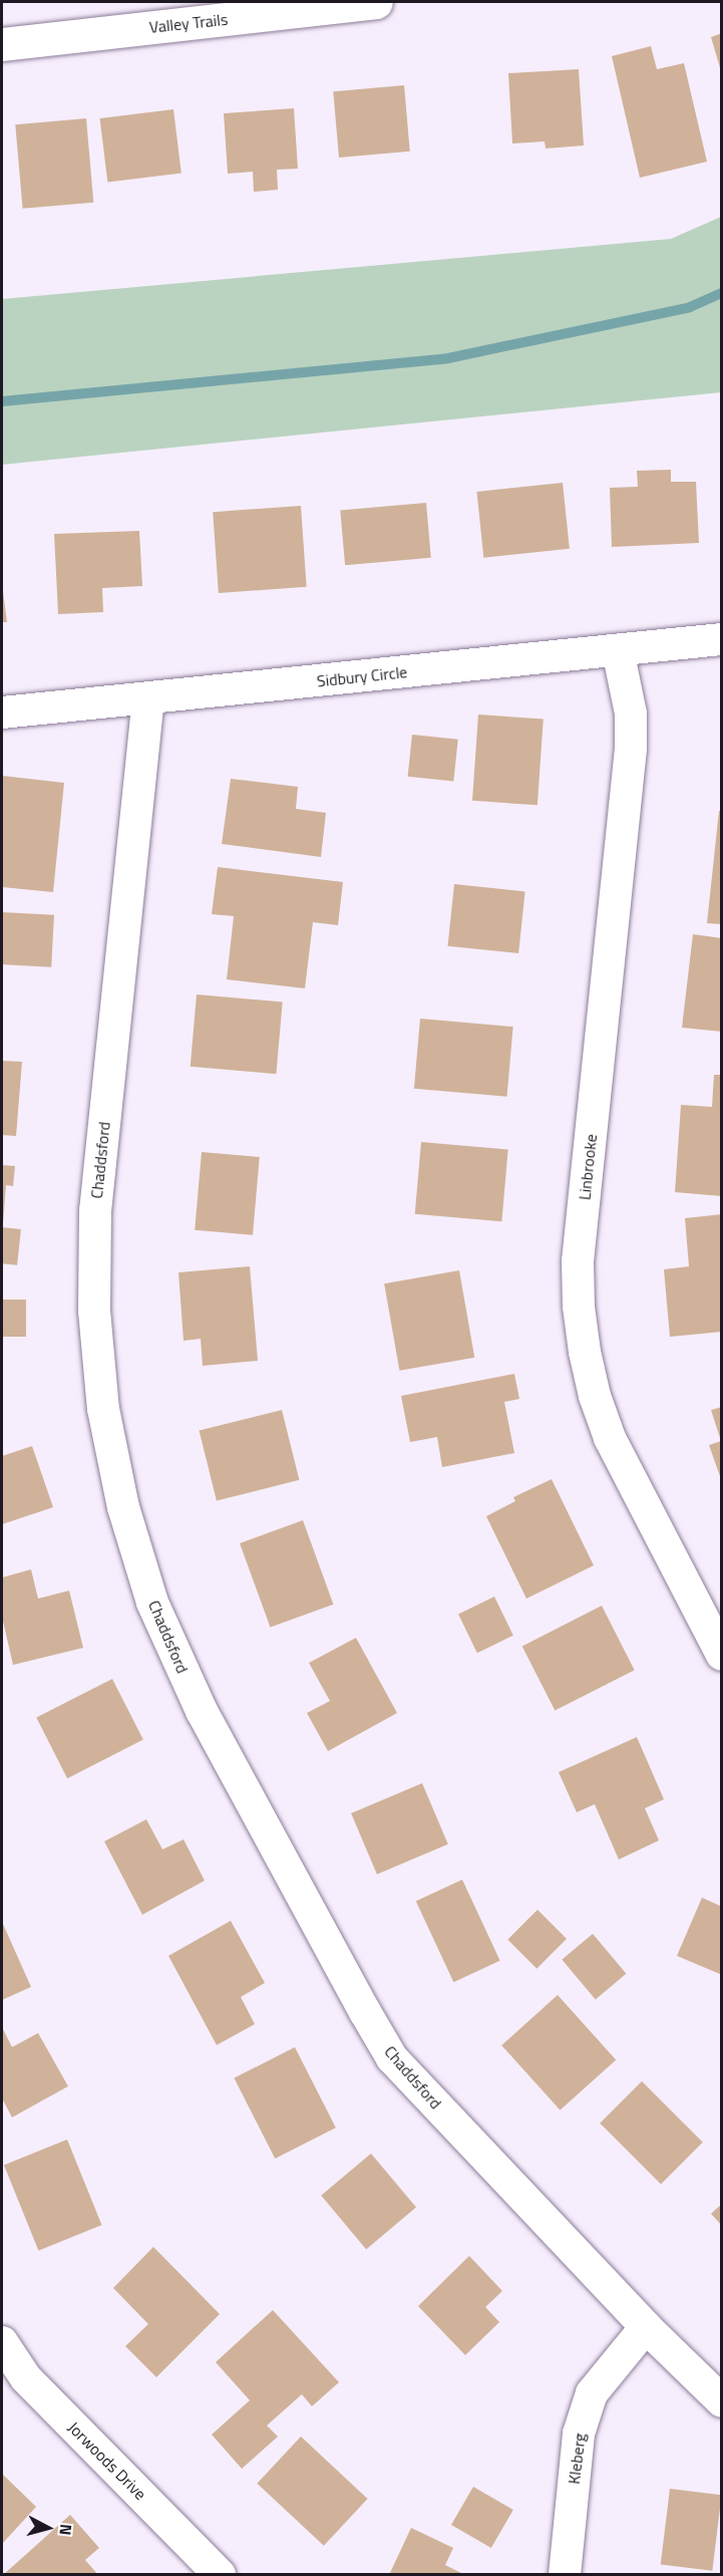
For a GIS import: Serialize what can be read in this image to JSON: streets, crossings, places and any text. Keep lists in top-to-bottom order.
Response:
{
  "streets": {
    "street": [
      "Valley Trails",
      "Sidbury Circle",
      "Chaddsford",
      "Linbrooke",
      "Kleberg",
      "Jorwoods Drive"
    ]
  },
  "crossings": [
    ["Sidbury Circle", "Chaddsford"],
    ["Sidbury Circle", "Linbrooke"],
    ["Chaddsford", "Kleberg"]
  ],
  "north": "right"
}
